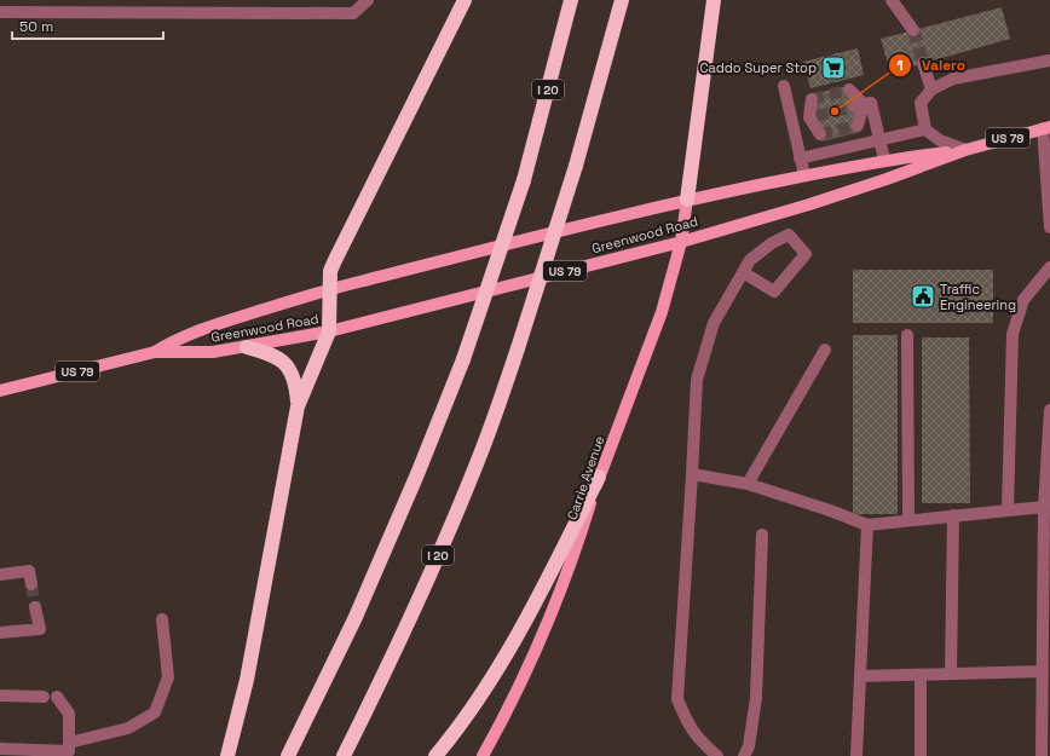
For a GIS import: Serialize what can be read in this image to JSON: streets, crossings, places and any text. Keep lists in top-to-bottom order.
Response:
{
  "streets": {
    "highway": ["I 20"],
    "main road": ["US 79", "Greenwood Road", "Carrie Avenue"]
  },
  "crossings": [
    ["Greenwood Road", "Carrie Avenue"]
  ],
  "places": {
    "supermarket": ["Caddo Super Stop"],
    "other": ["Valero"],
    "public building": ["Traffic Engineering"]
  },
  "scale_bar": "50 m"
}
